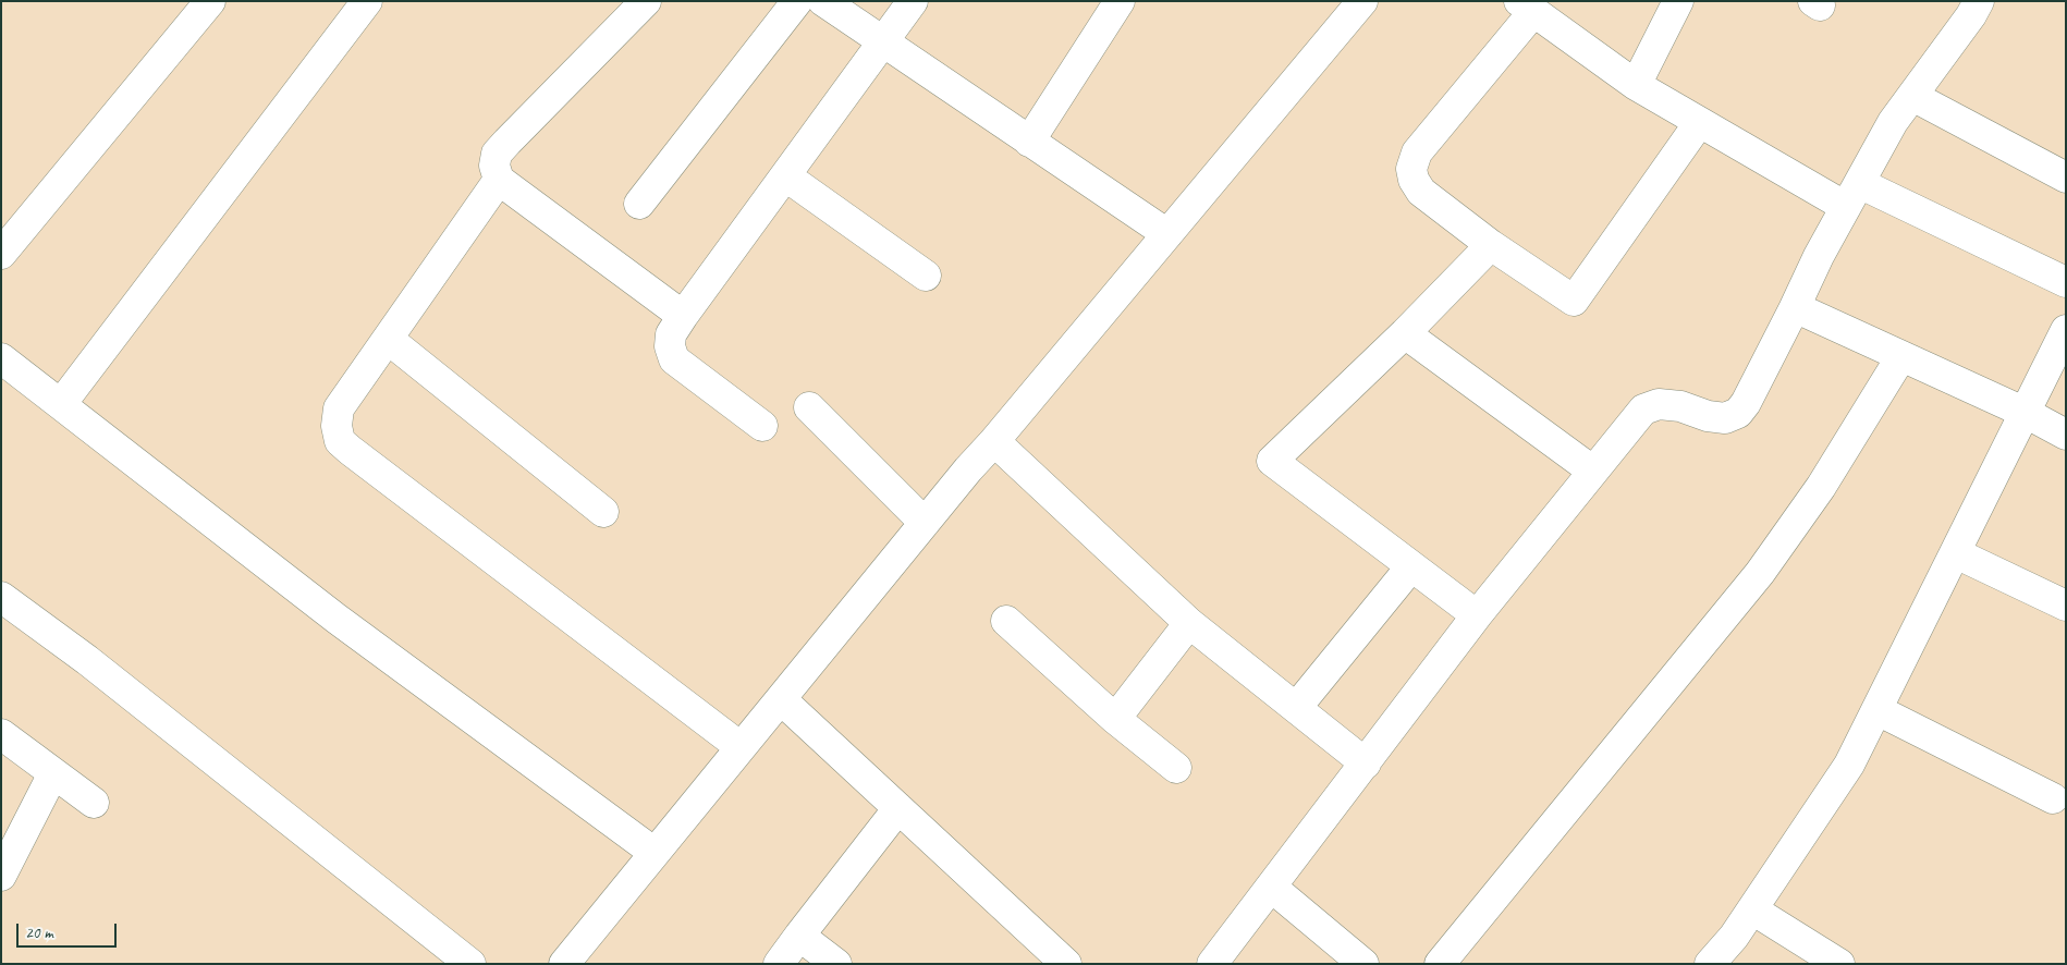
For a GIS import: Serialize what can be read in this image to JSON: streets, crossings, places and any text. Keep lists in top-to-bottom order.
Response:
{
  "scale_bar": "20 m"
}
